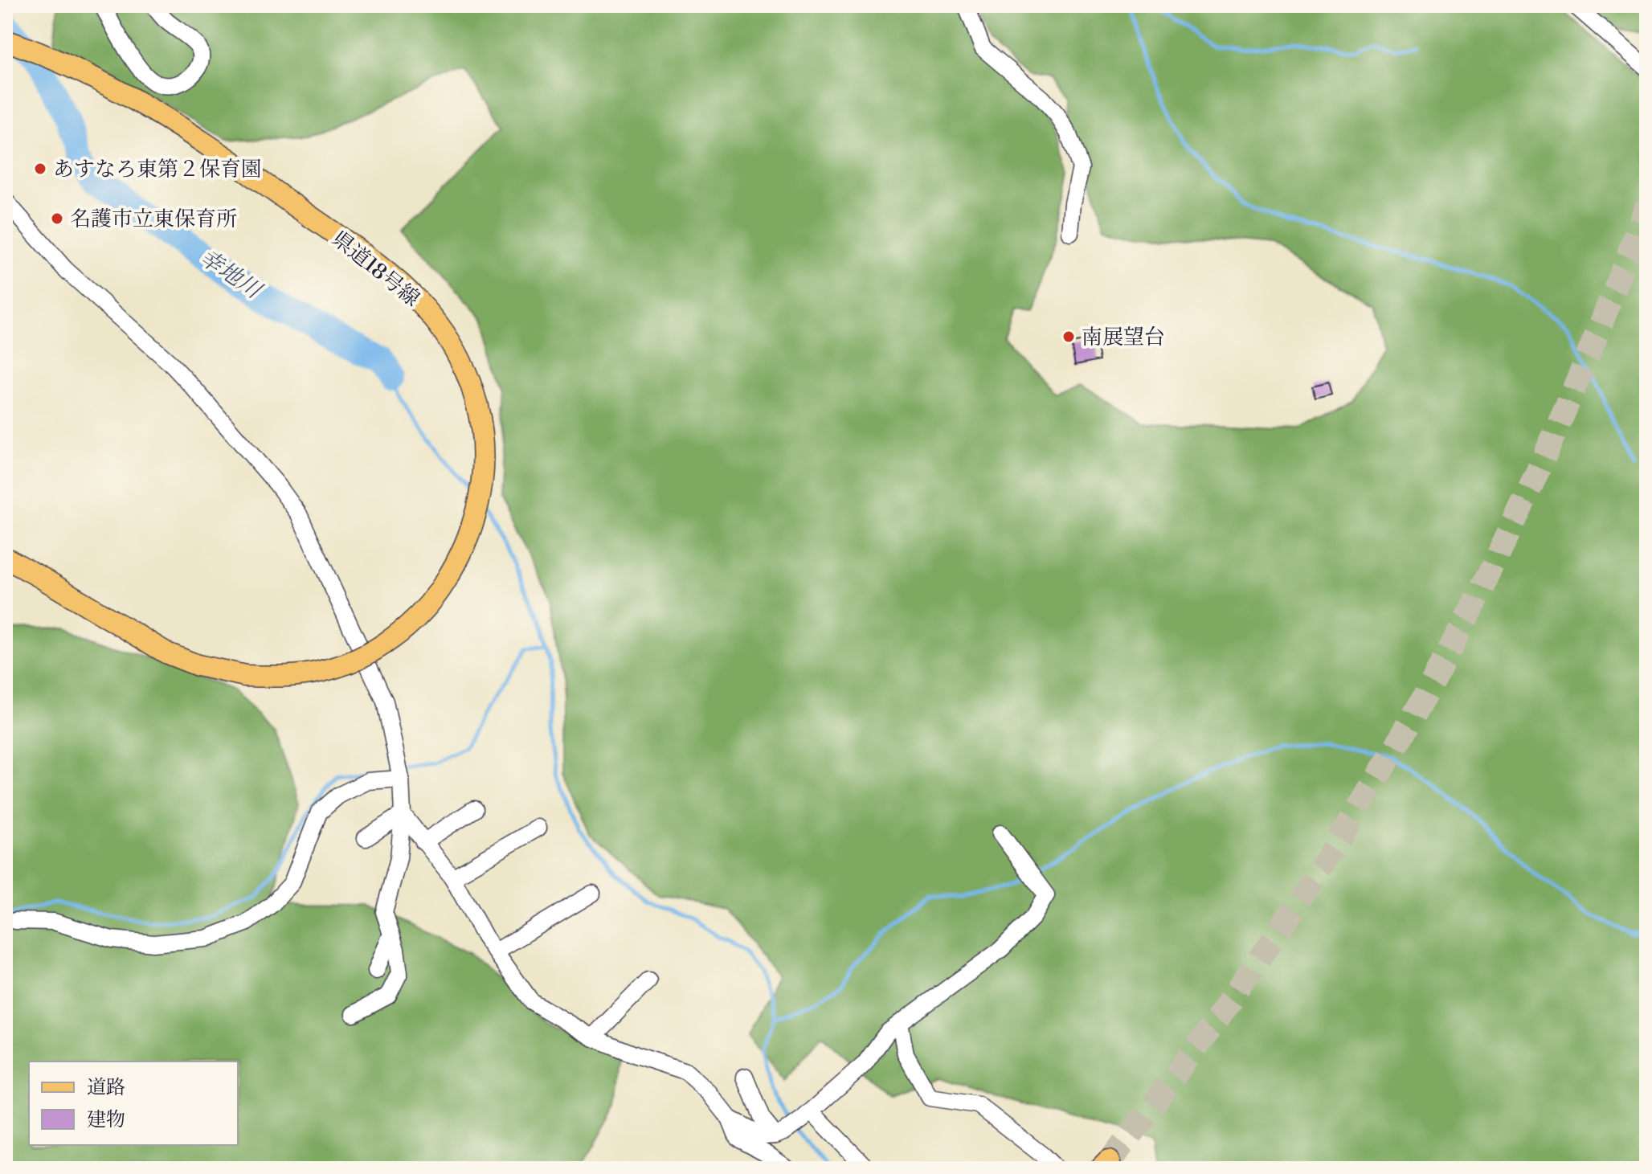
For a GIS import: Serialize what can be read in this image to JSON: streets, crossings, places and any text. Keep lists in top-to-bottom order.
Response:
{
  "streets": {
    "main road": ["県道18号線"]
  },
  "water": ["幸地川"],
  "places": ["あすなろ東第２保育園", "名護市立東保育所", "南展望台"],
  "legend": ["道路", "建物"]
}
